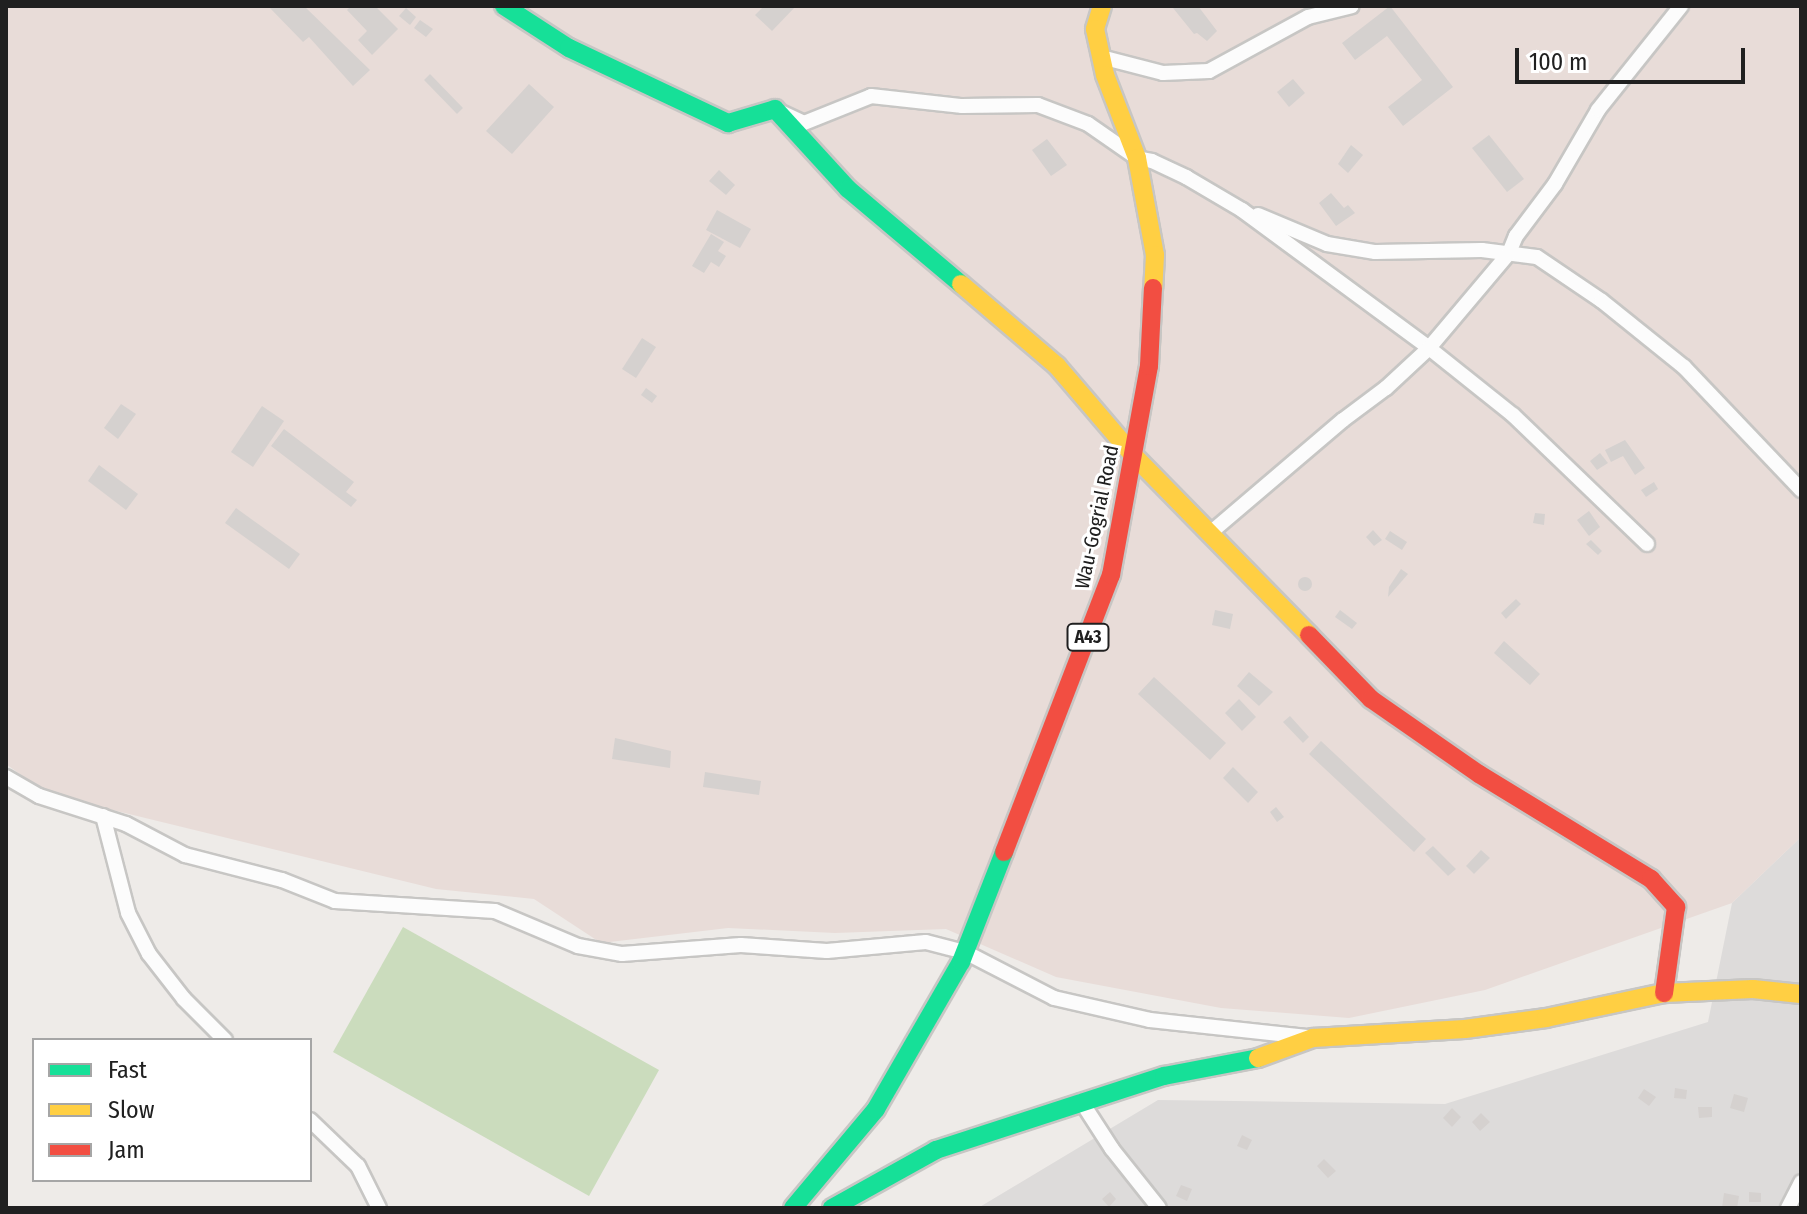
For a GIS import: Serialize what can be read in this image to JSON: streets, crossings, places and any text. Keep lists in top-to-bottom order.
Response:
{
  "streets": {
    "main road": ["Wau-Gogrial Road", "A43"]
  },
  "legend": ["Fast", "Slow", "Jam"],
  "scale_bar": "100 m"
}
